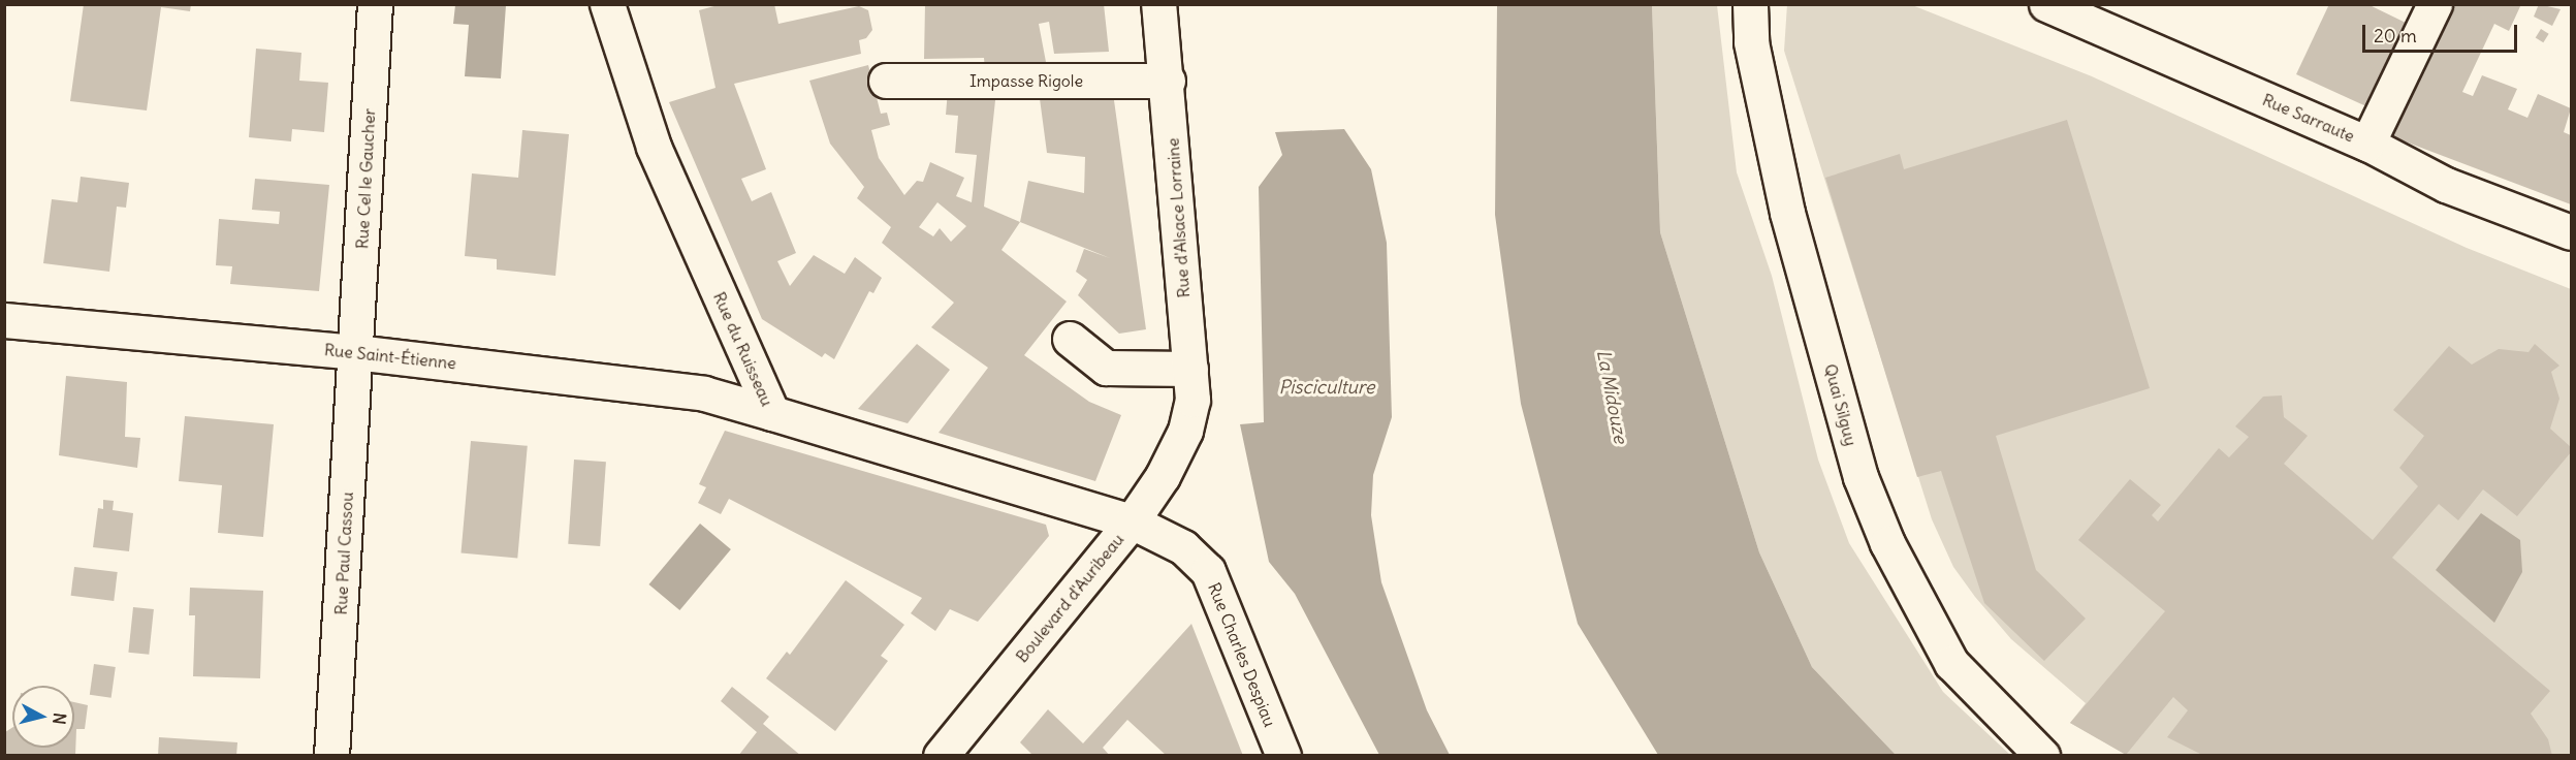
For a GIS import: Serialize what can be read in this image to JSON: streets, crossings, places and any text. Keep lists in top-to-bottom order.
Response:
{
  "streets": {
    "street": [
      "Impasse Rigole",
      "Rue Sarraute",
      "Rue Cel le Gaucher",
      "Rue d'Alsace Lorraine",
      "Rue du Ruisseau",
      "Rue Saint-Étienne",
      "Quai Silguy",
      "Rue Paul Cassou",
      "Boulevard d'Auribeau",
      "Rue Charles Despiau"
    ]
  },
  "crossings": [
    ["Impasse Rigole", "Rue d'Alsace Lorraine"],
    ["Rue Cel le Gaucher", "Rue Saint-Étienne"],
    ["Rue Cel le Gaucher", "Rue Paul Cassou"],
    ["Rue d'Alsace Lorraine", "Boulevard d'Auribeau"],
    ["Rue du Ruisseau", "Rue Saint-Étienne"],
    ["Rue du Ruisseau", "Boulevard d'Auribeau"],
    ["Rue du Ruisseau", "Rue Charles Despiau"],
    ["Rue Saint-Étienne", "Rue Paul Cassou"],
    ["Boulevard d'Auribeau", "Rue Charles Despiau"]
  ],
  "water": ["Pisciculture", "La Midouze"],
  "scale_bar": "20 m",
  "north": "right"
}
